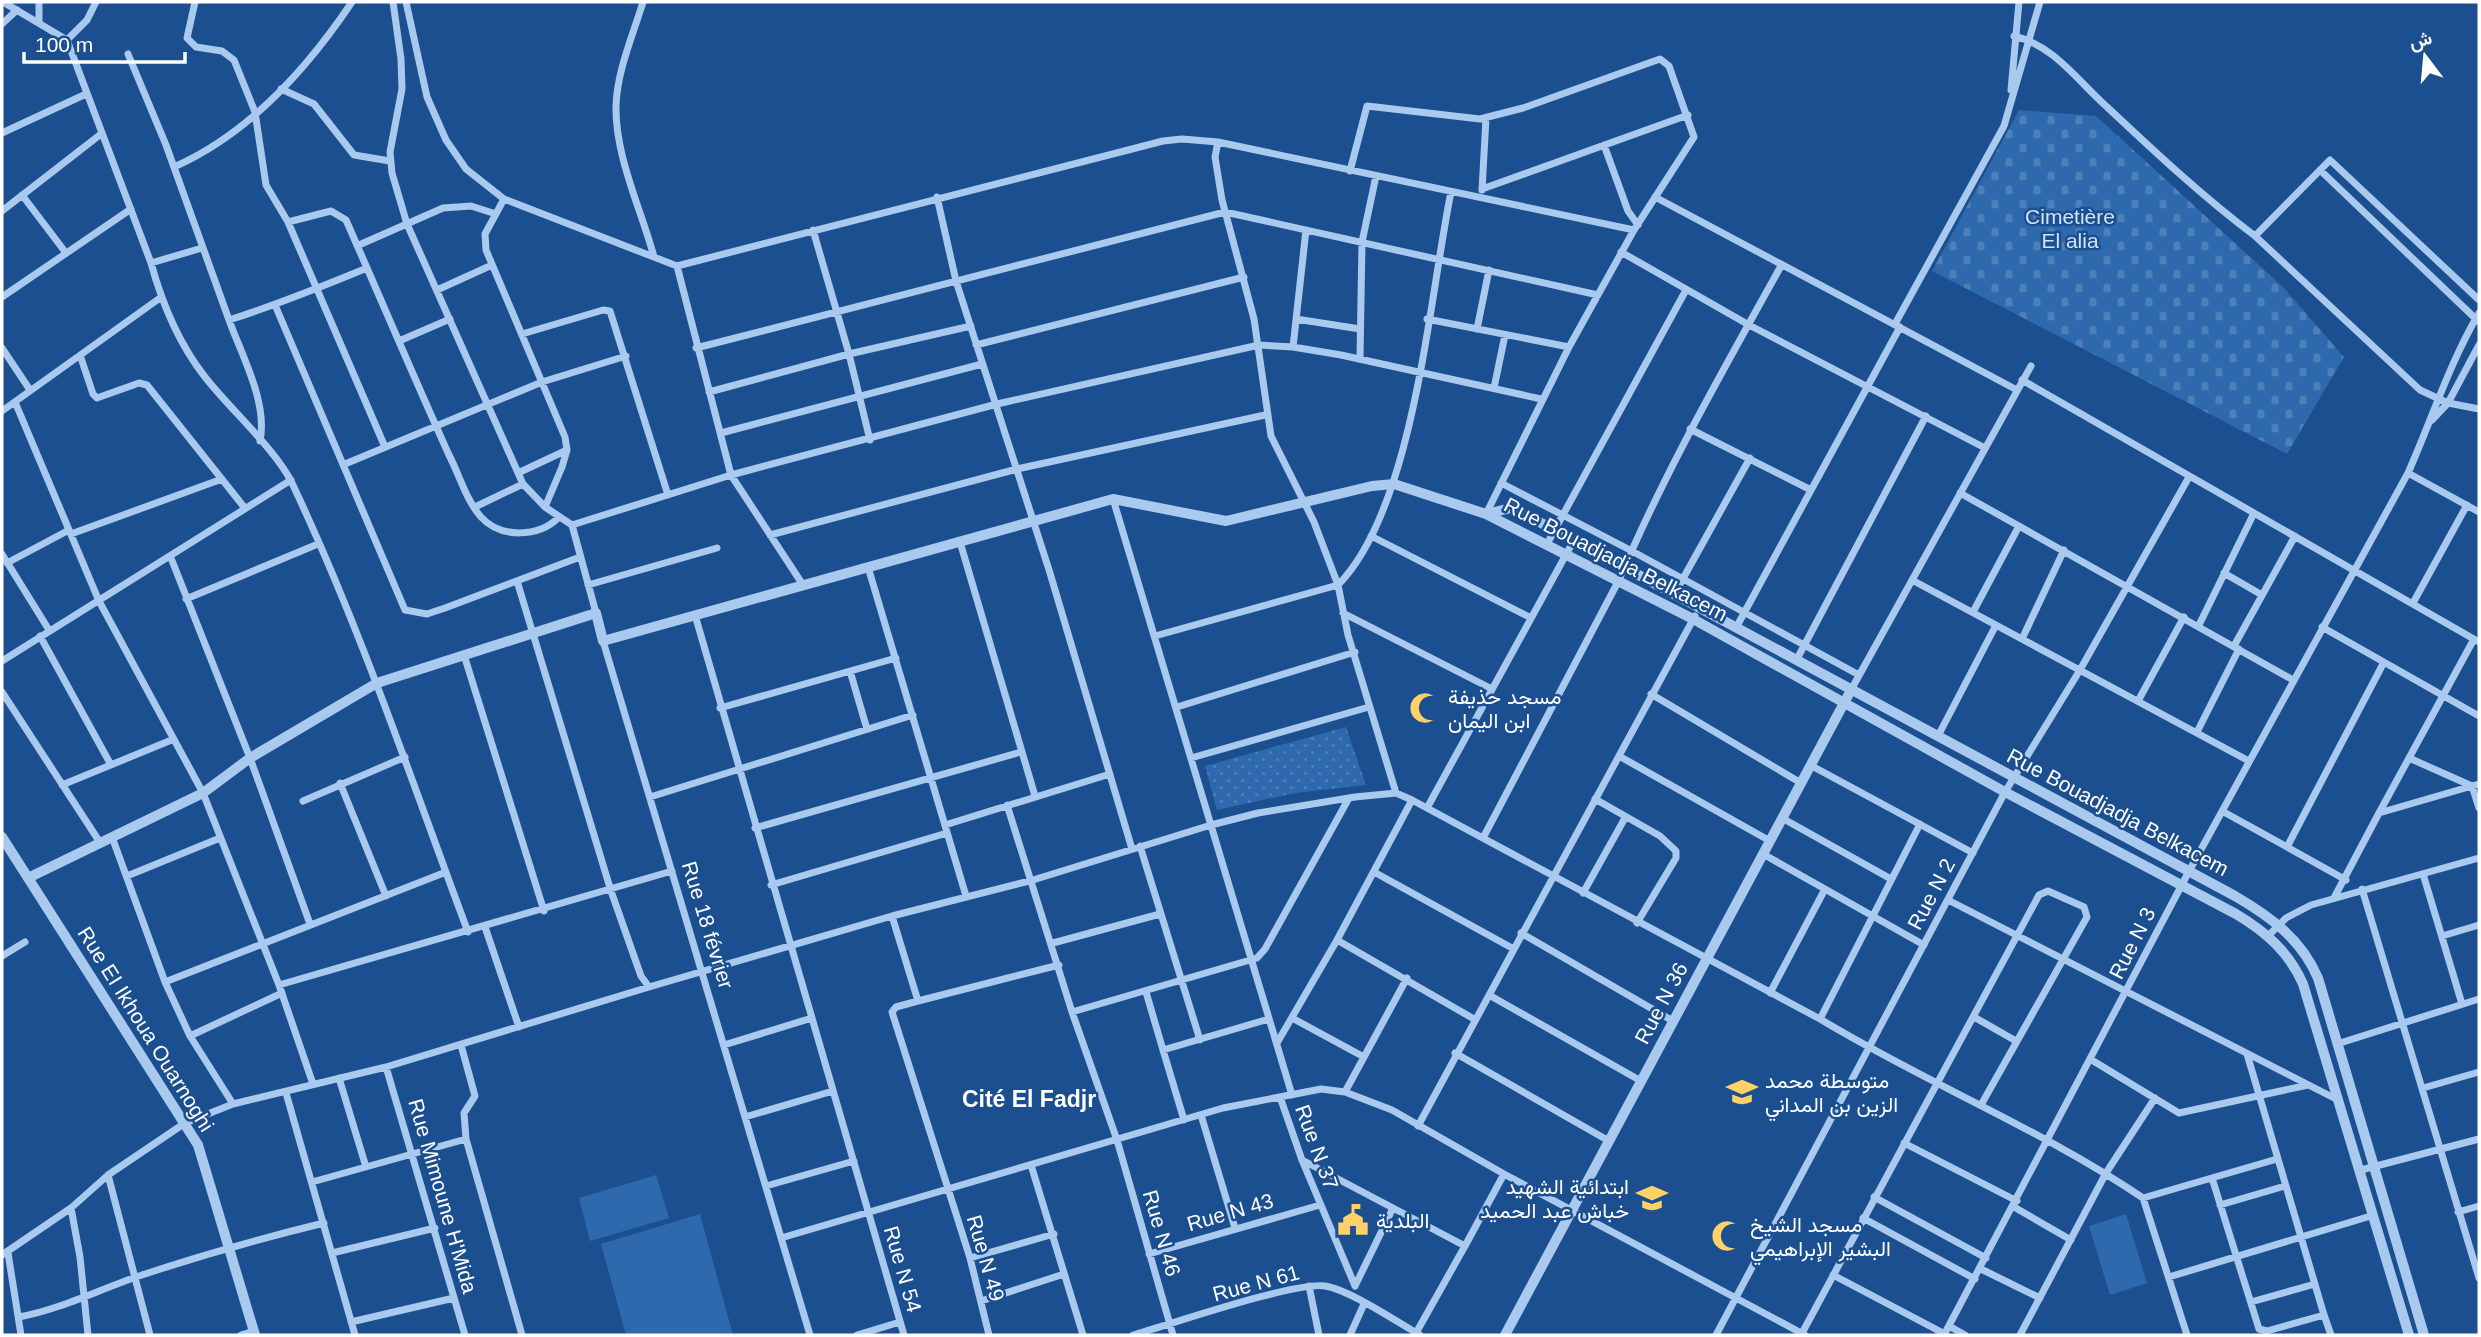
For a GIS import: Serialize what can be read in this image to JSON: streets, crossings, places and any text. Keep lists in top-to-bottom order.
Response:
{
  "streets": {
    "street": [
      "Rue Bouadjadja Belkacem",
      "Rue N 2",
      "Rue 18 février",
      "Rue N 3",
      "Rue N 36",
      "Rue EI Ikhoua Ouarnoghi",
      "Rue N 37",
      "Rue Mimoune H'Mida",
      "Rue N 43",
      "Rue N 46",
      "Rue N 49",
      "Rue N 54",
      "Rue N 61"
    ]
  },
  "crossings": [
    ["Rue Bouadjadja Belkacem", "Rue N 2"],
    ["Rue Bouadjadja Belkacem", "Rue N 3"],
    ["Rue Bouadjadja Belkacem", "Rue N 36"],
    ["Rue N 37", "Rue N 43"],
    ["Rue N 43", "Rue N 46"],
    ["Rue N 46", "Rue N 61"]
  ],
  "districts": ["Cité El Fadjr"],
  "parks": ["Cimetière El alia"],
  "places": {
    "mosque": ["مسجد حذيفة ابن اليمان", "مسجد الشيخ البشير الإبراهيمي"],
    "school or university": ["متوسطة محمد الزين بن المداني", "ابتدائية الشهيد خباش عبد الحميد"],
    "public building": ["البلدية"]
  },
  "scale_bar": "100 m",
  "north": "top"
}
